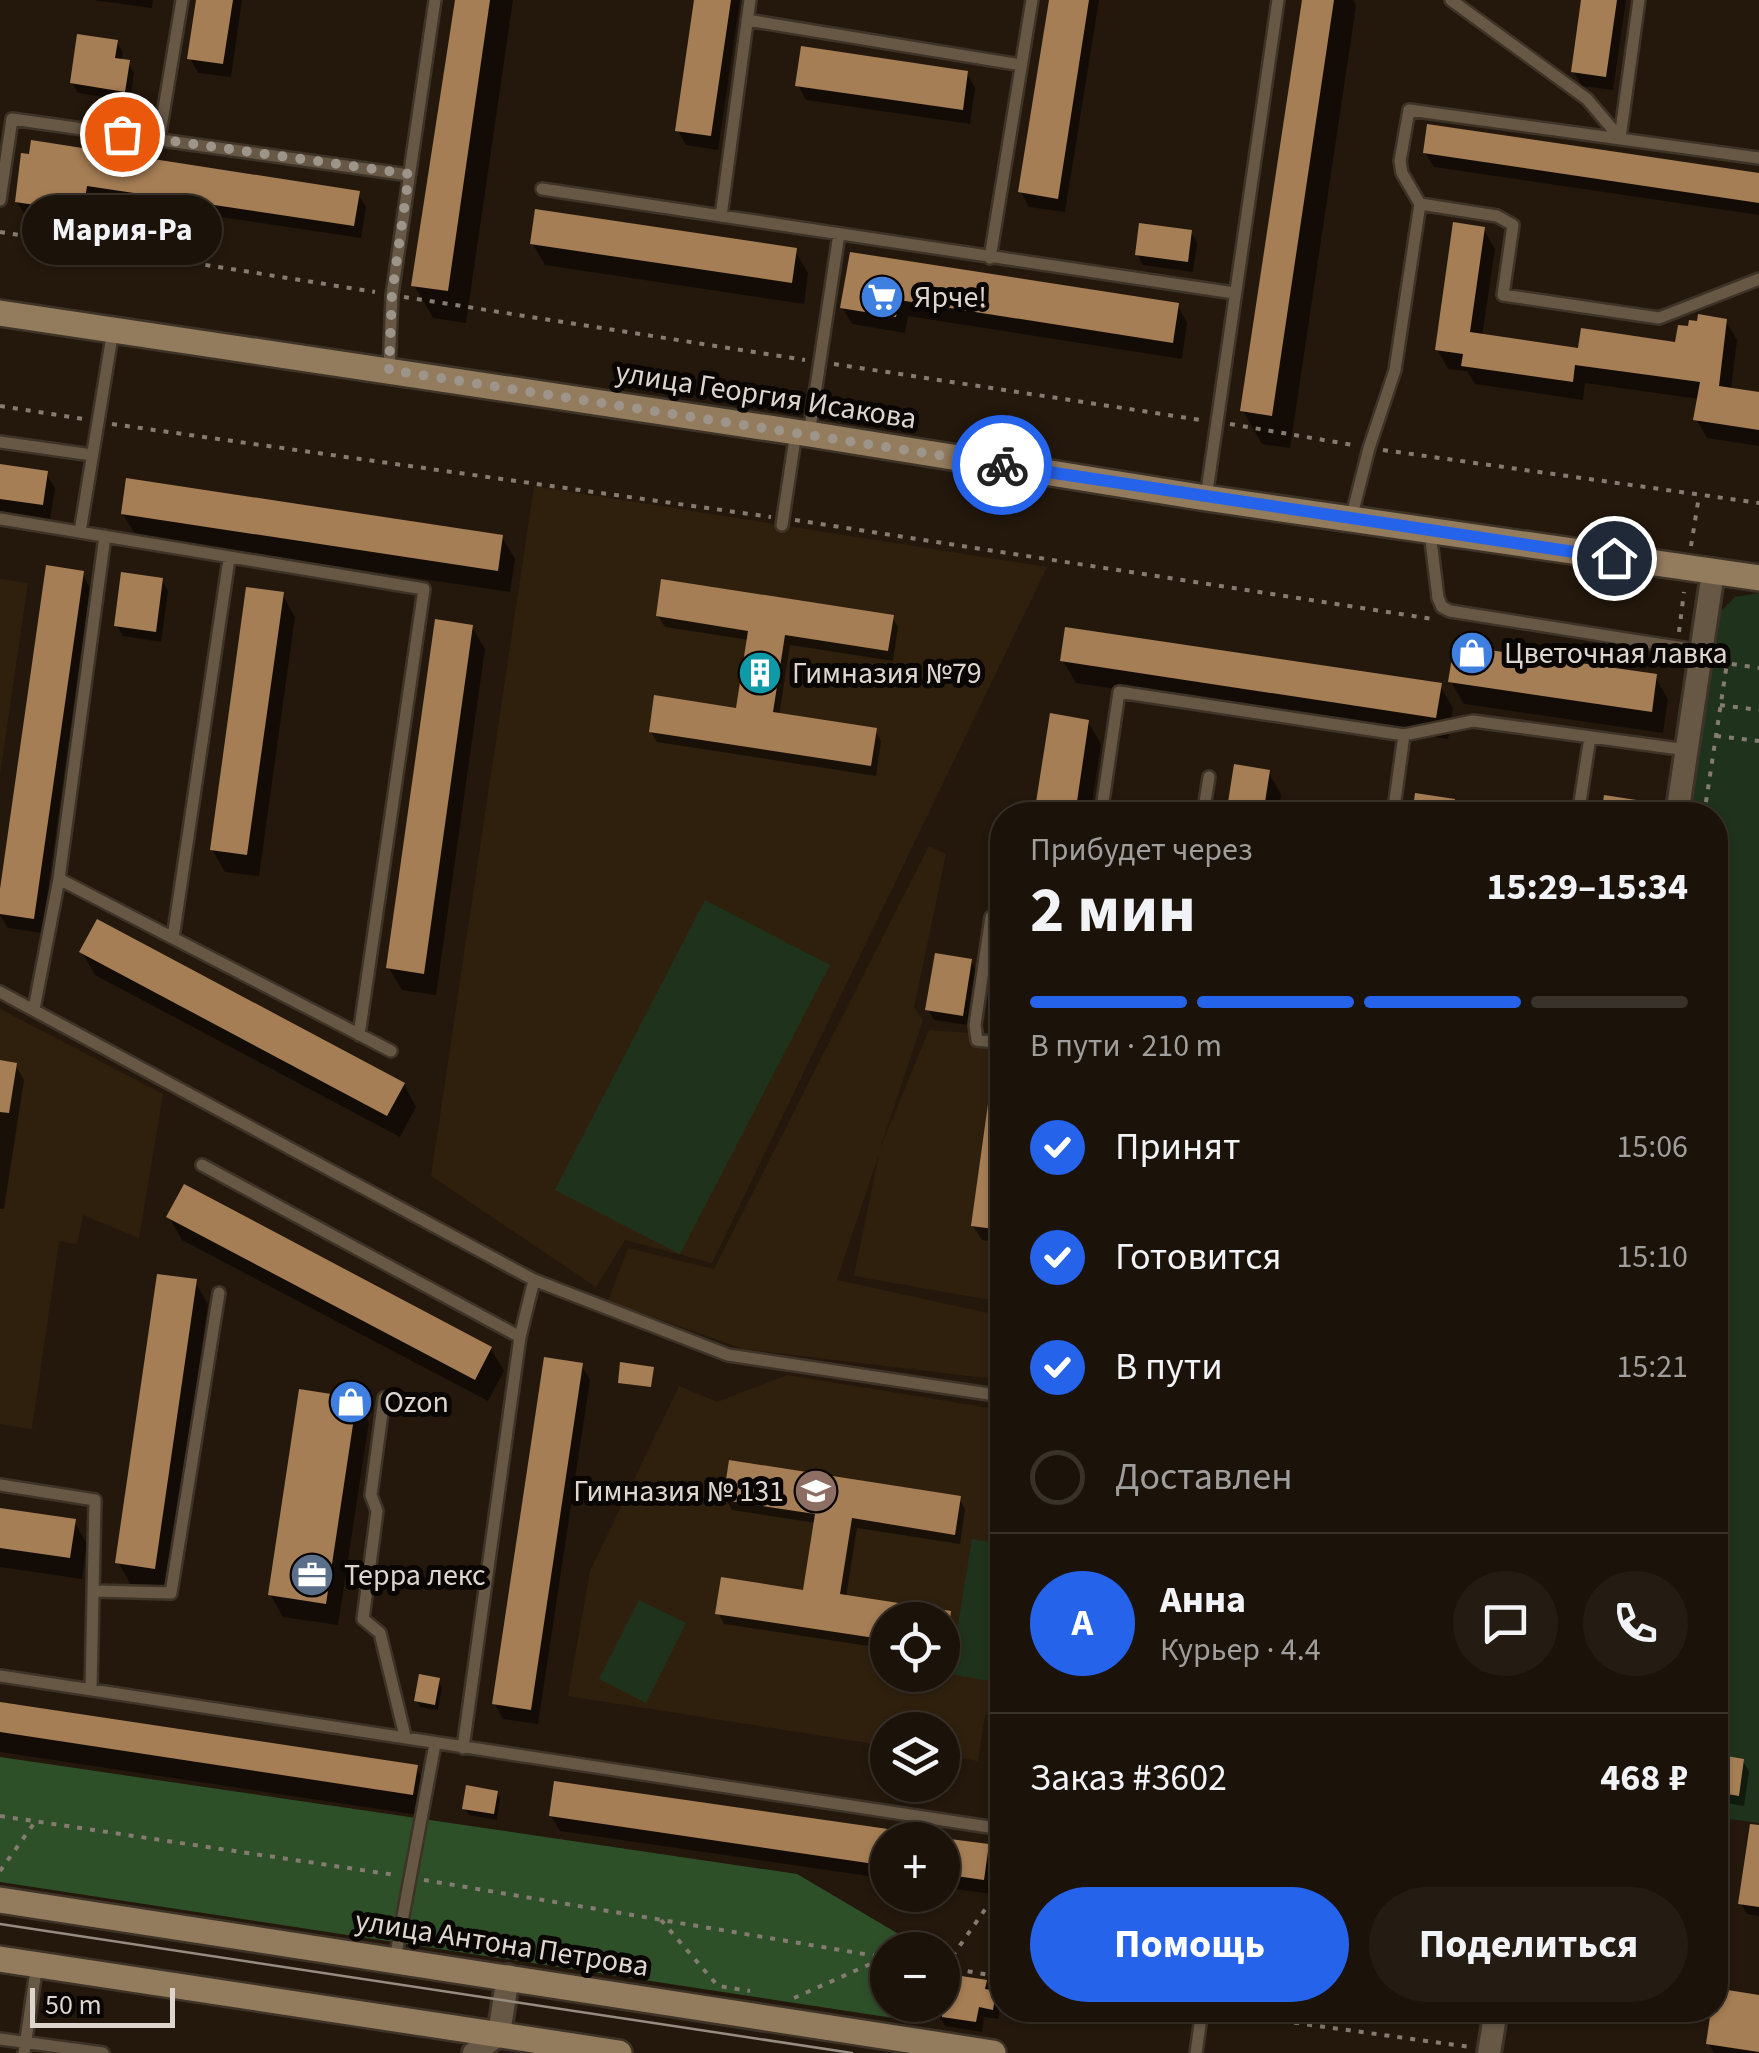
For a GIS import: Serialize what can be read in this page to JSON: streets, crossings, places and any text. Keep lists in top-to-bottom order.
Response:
{
  "streets": {
    "street": ["улица Георгия Исакова", "улица Антона Петрова"]
  },
  "places": {
    "other": ["Мария-Ра"],
    "supermarket": ["Ярче!"],
    "shop": ["Цветочная лавка", "Ozon"],
    "building": ["Гимназия №79"],
    "school or university": ["Гимназия № 131"],
    "office": ["Терра лекс"]
  },
  "scale_bar": "50 m",
  "page": {
    "bubble": "Мария-Ра",
    "heading": ["2 мин", "Прибудет через", "15:29–15:34"],
    "panel": [
      "Анна",
      "Курьер · 4.4",
      "Заказ #3602",
      "468 ₽"
    ],
    "bar": "В пути · 210 m",
    "list": [
      ["Принят", "15:06"],
      ["Готовится", "15:10"],
      ["В пути", "15:21"],
      "Доставлен"
    ],
    "round": "А",
    "map_buttons": ["+", "−"],
    "buttons": ["Помощь", "Поделиться"],
    "scale": "50 m"
  }
}
